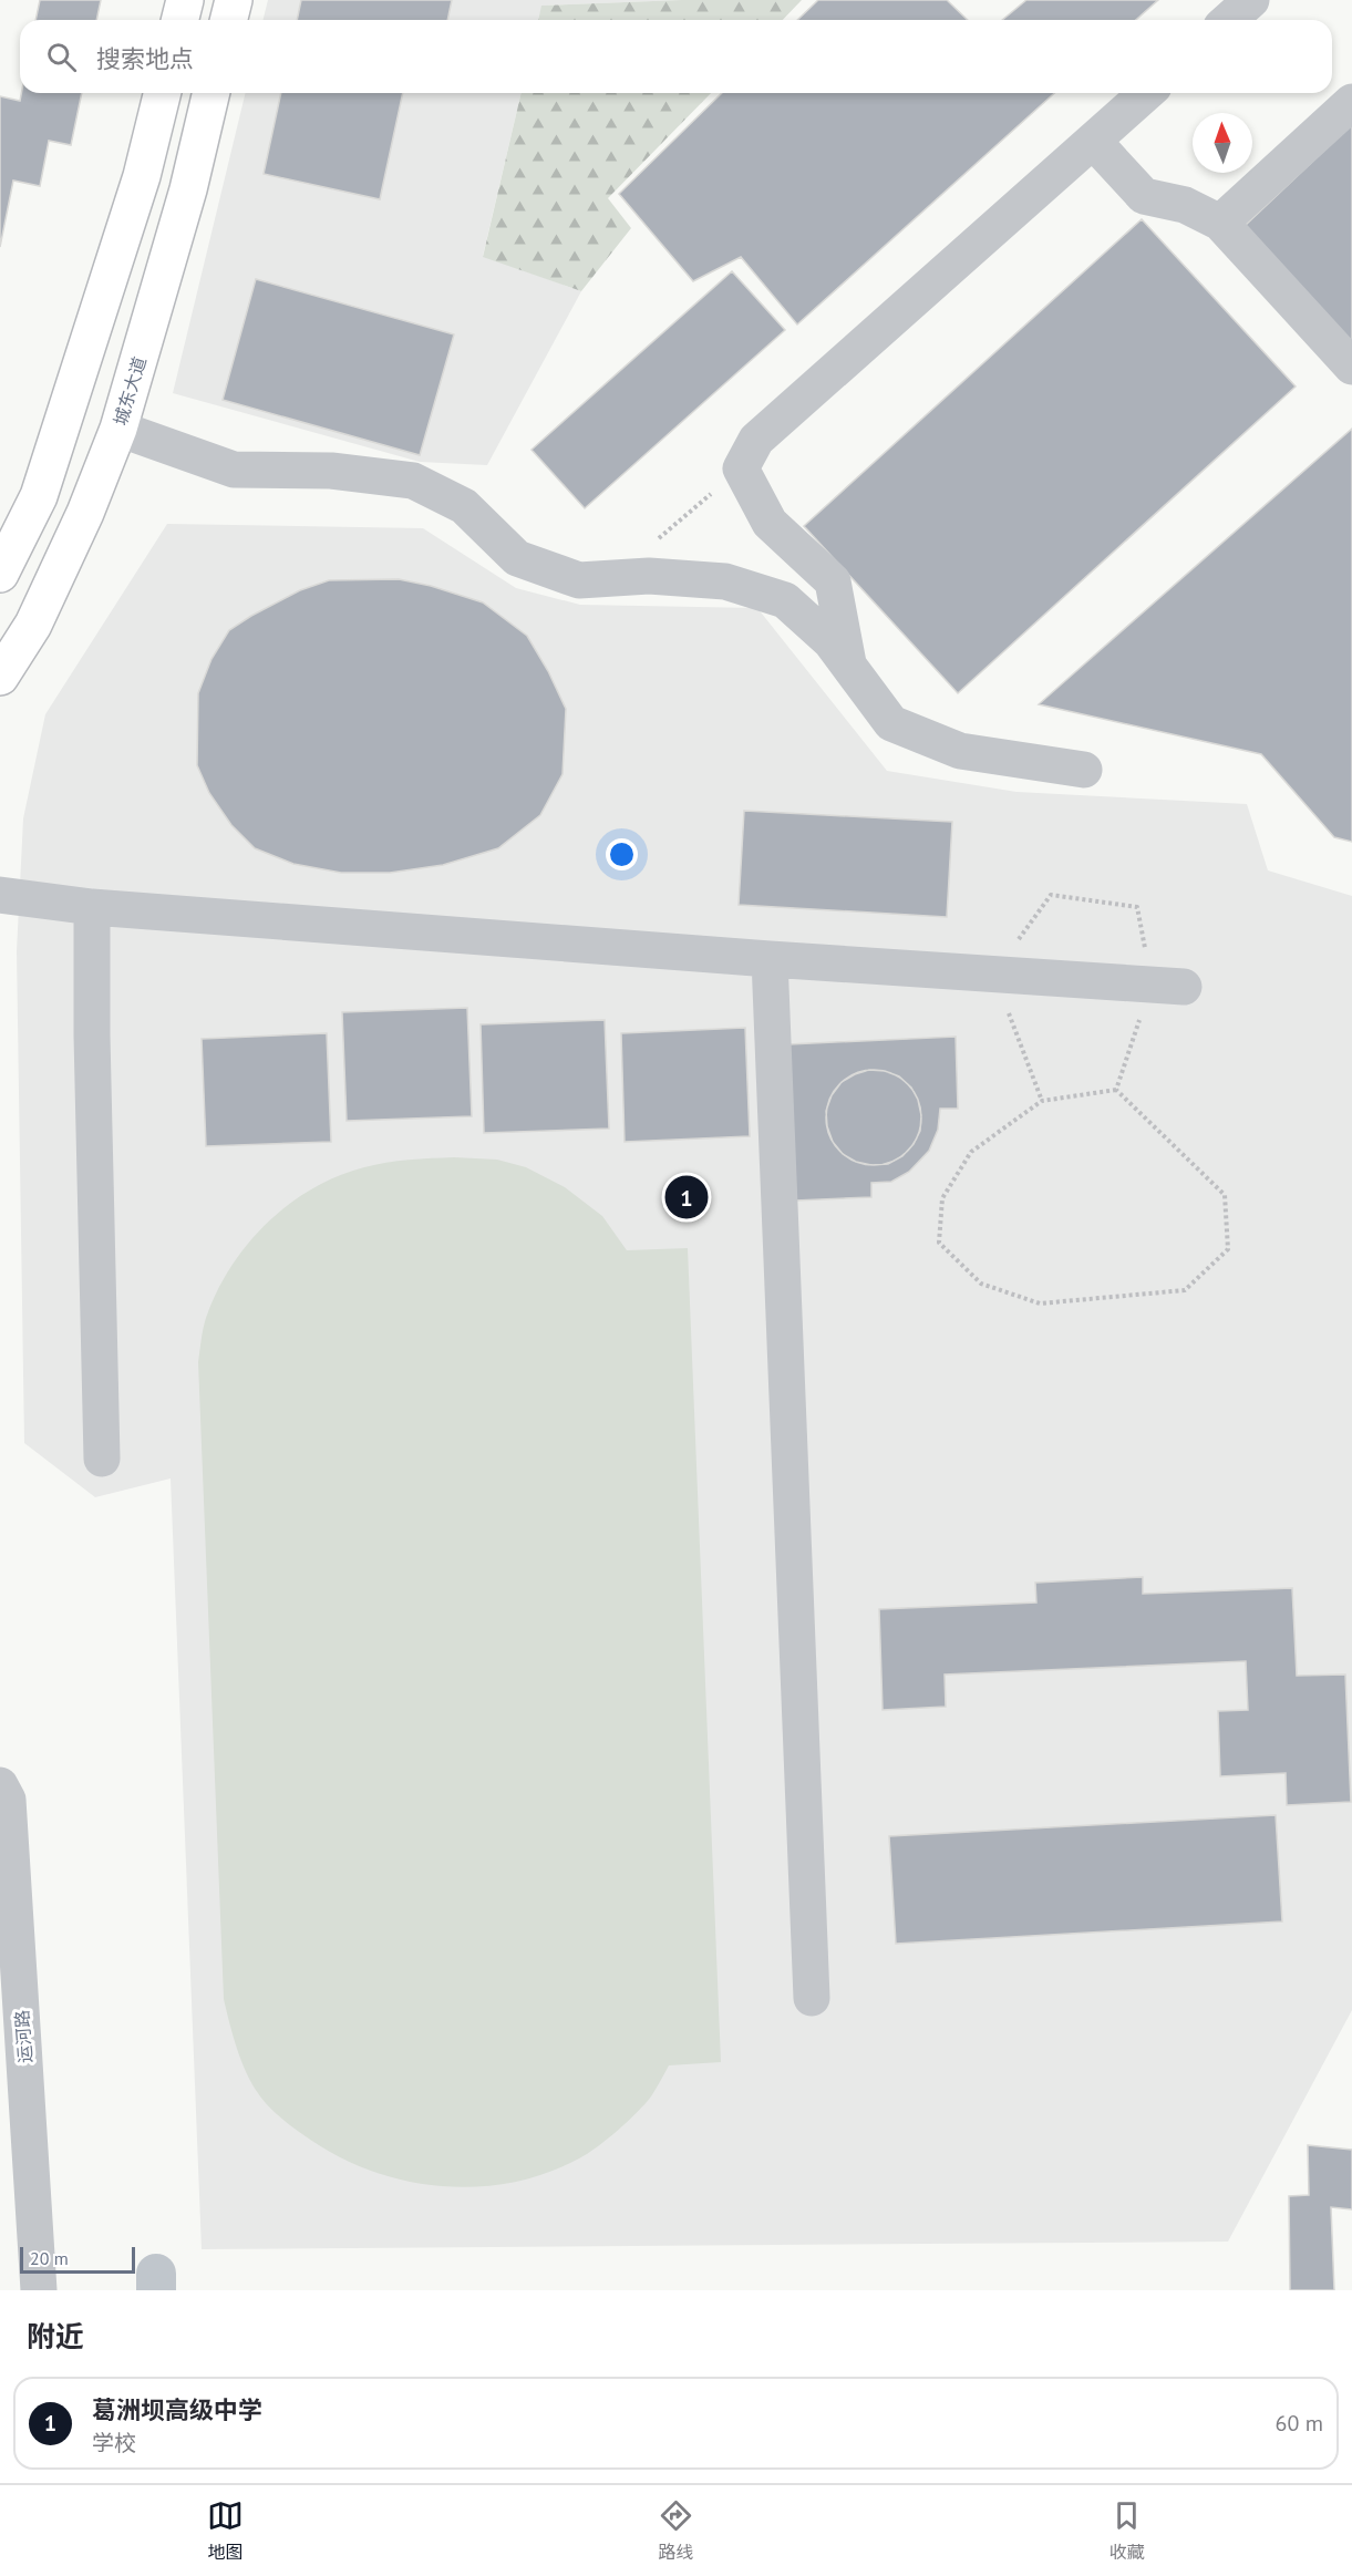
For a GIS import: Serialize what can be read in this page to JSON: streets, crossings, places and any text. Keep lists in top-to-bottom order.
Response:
{
  "streets": {
    "highway": ["城东大道"],
    "street": ["运河路"]
  },
  "scale_bar": "20 m",
  "north": "top",
  "page": {
    "search": "搜索地点",
    "pins": "1",
    "scale": "20 m",
    "heading": "附近",
    "list": [
      {
        "mark": "1",
        "name": "葛洲坝高级中学",
        "note": "学校",
        "value": "60 m"
      }
    ],
    "nav": ["地图", "路线", "收藏"]
  }
}
